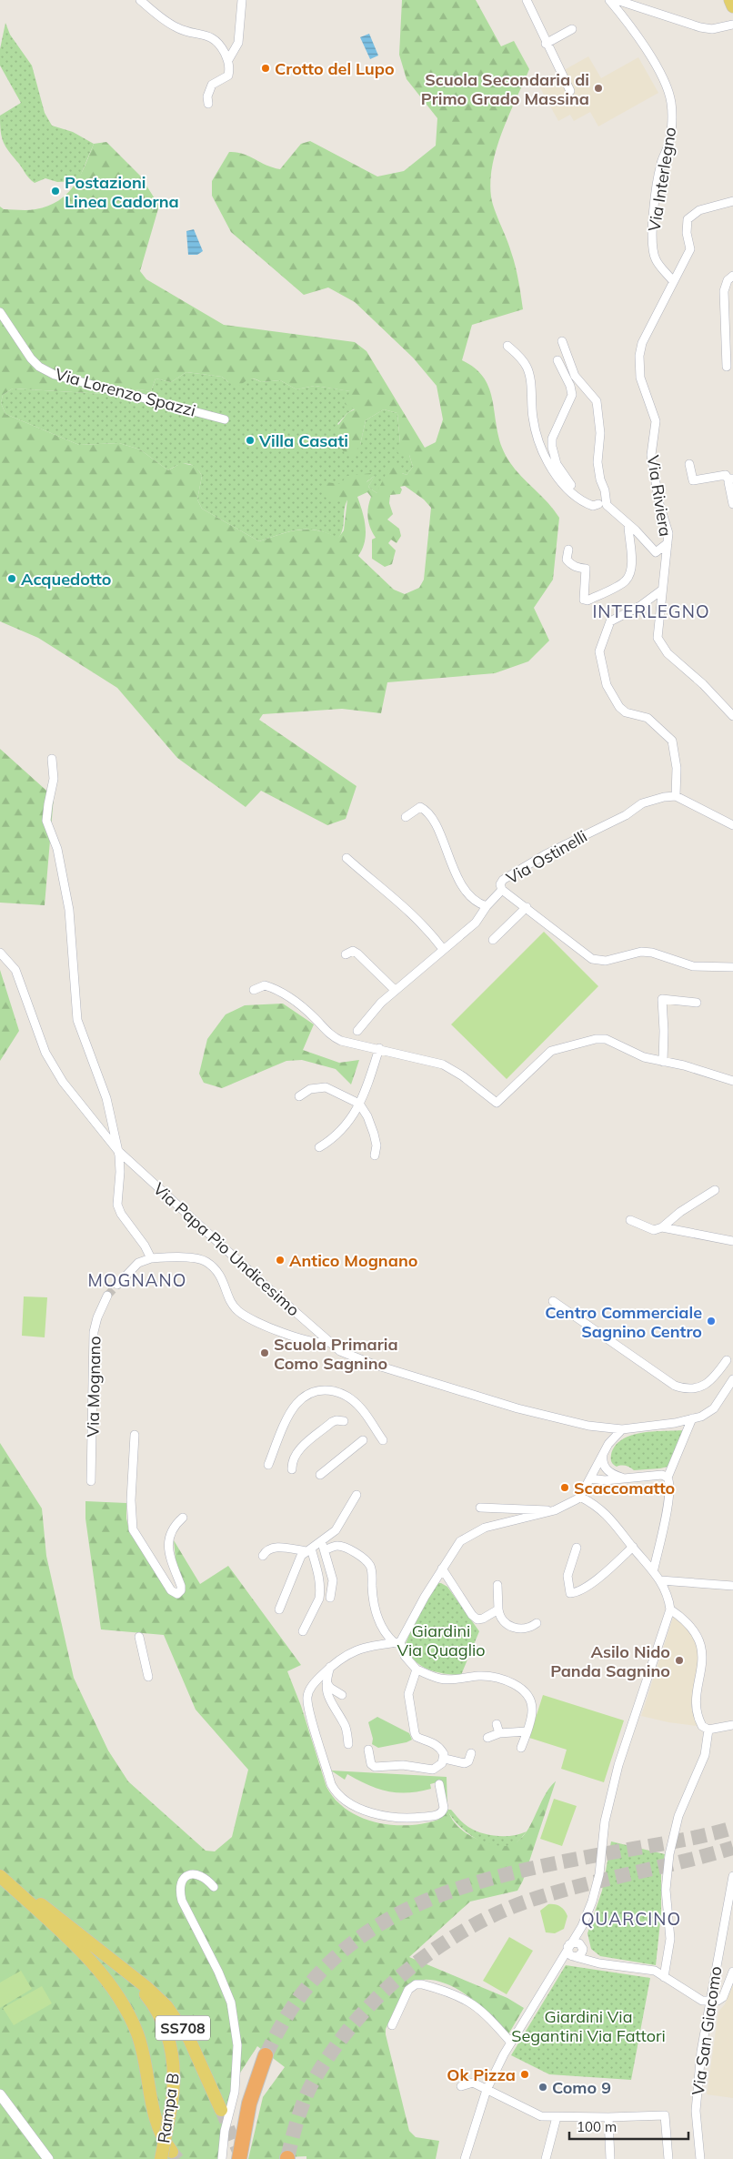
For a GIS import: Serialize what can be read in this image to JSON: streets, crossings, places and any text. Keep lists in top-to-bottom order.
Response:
{
  "streets": {
    "main road": ["SS708", "Rampa B"],
    "street": [
      "Via Interlegno",
      "Via Lorenzo Spazzi",
      "Via Riviera",
      "Via Ostinelli",
      "Via Papa Pio Undicesimo",
      "Via Mognano",
      "Via San Giacomo"
    ]
  },
  "crossings": [
    ["Via Interlegno", "Via Riviera"],
    ["SS708", "Rampa B"]
  ],
  "districts": ["INTERLEGNO", "MOGNANO", "QUARCINO"],
  "parks": ["Giardini Via Quaglio", "Giardini Via Segantini Via Fattori"],
  "places": [
    "Crotto del Lupo",
    "Scuola Secondaria di Primo Grado Massina",
    "Postazioni Linea Cadorna",
    "Villa Casati",
    "Acquedotto",
    "Antico Mognano",
    "Centro Commerciale Sagnino Centro",
    "Scuola Primaria Como Sagnino",
    "Scaccomatto",
    "Asilo Nido Panda Sagnino",
    "Ok Pizza",
    "Como 9"
  ],
  "scale_bar": "100 m"
}
